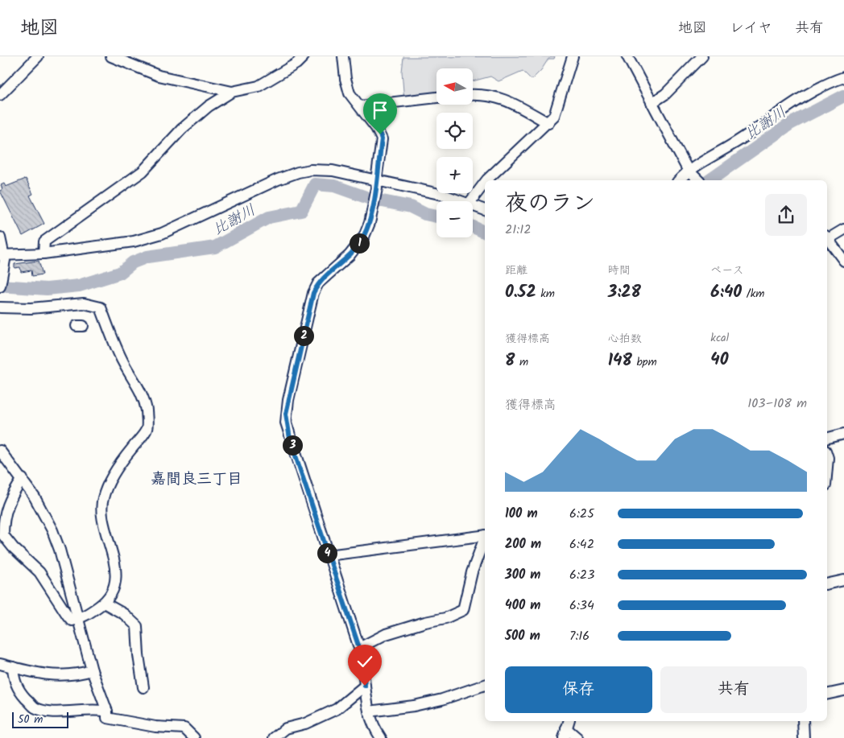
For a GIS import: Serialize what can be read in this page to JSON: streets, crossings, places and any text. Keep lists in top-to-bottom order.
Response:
{
  "districts": ["嘉間良三丁目"],
  "water": ["比謝川"],
  "scale_bar": "50 m",
  "north": "left",
  "page": {
    "header": "地図",
    "nav": ["地図", "レイヤ", "共有"],
    "map_buttons": ["+", "−"],
    "heading": ["夜のラン", "21:12"],
    "pins": [
      "1",
      "2",
      "3",
      "4"
    ],
    "stats": [
      ["距離", "0.52 km"],
      ["時間", "3:28"],
      ["ペース", "6:40 /km"],
      ["獲得標高", "8 m"],
      ["心拍数", "148 bpm"],
      ["kcal", "40"]
    ],
    "chart": ["獲得標高", "103–108 m"],
    "list": [
      {
        "name": "100 m",
        "note": "6:25"
      },
      {
        "name": "200 m",
        "note": "6:42"
      },
      {
        "name": "300 m",
        "note": "6:23"
      },
      {
        "name": "400 m",
        "note": "6:34"
      },
      {
        "name": "500 m",
        "note": "7:16"
      }
    ],
    "buttons": ["保存", "共有"],
    "scale": "50 m"
  }
}
